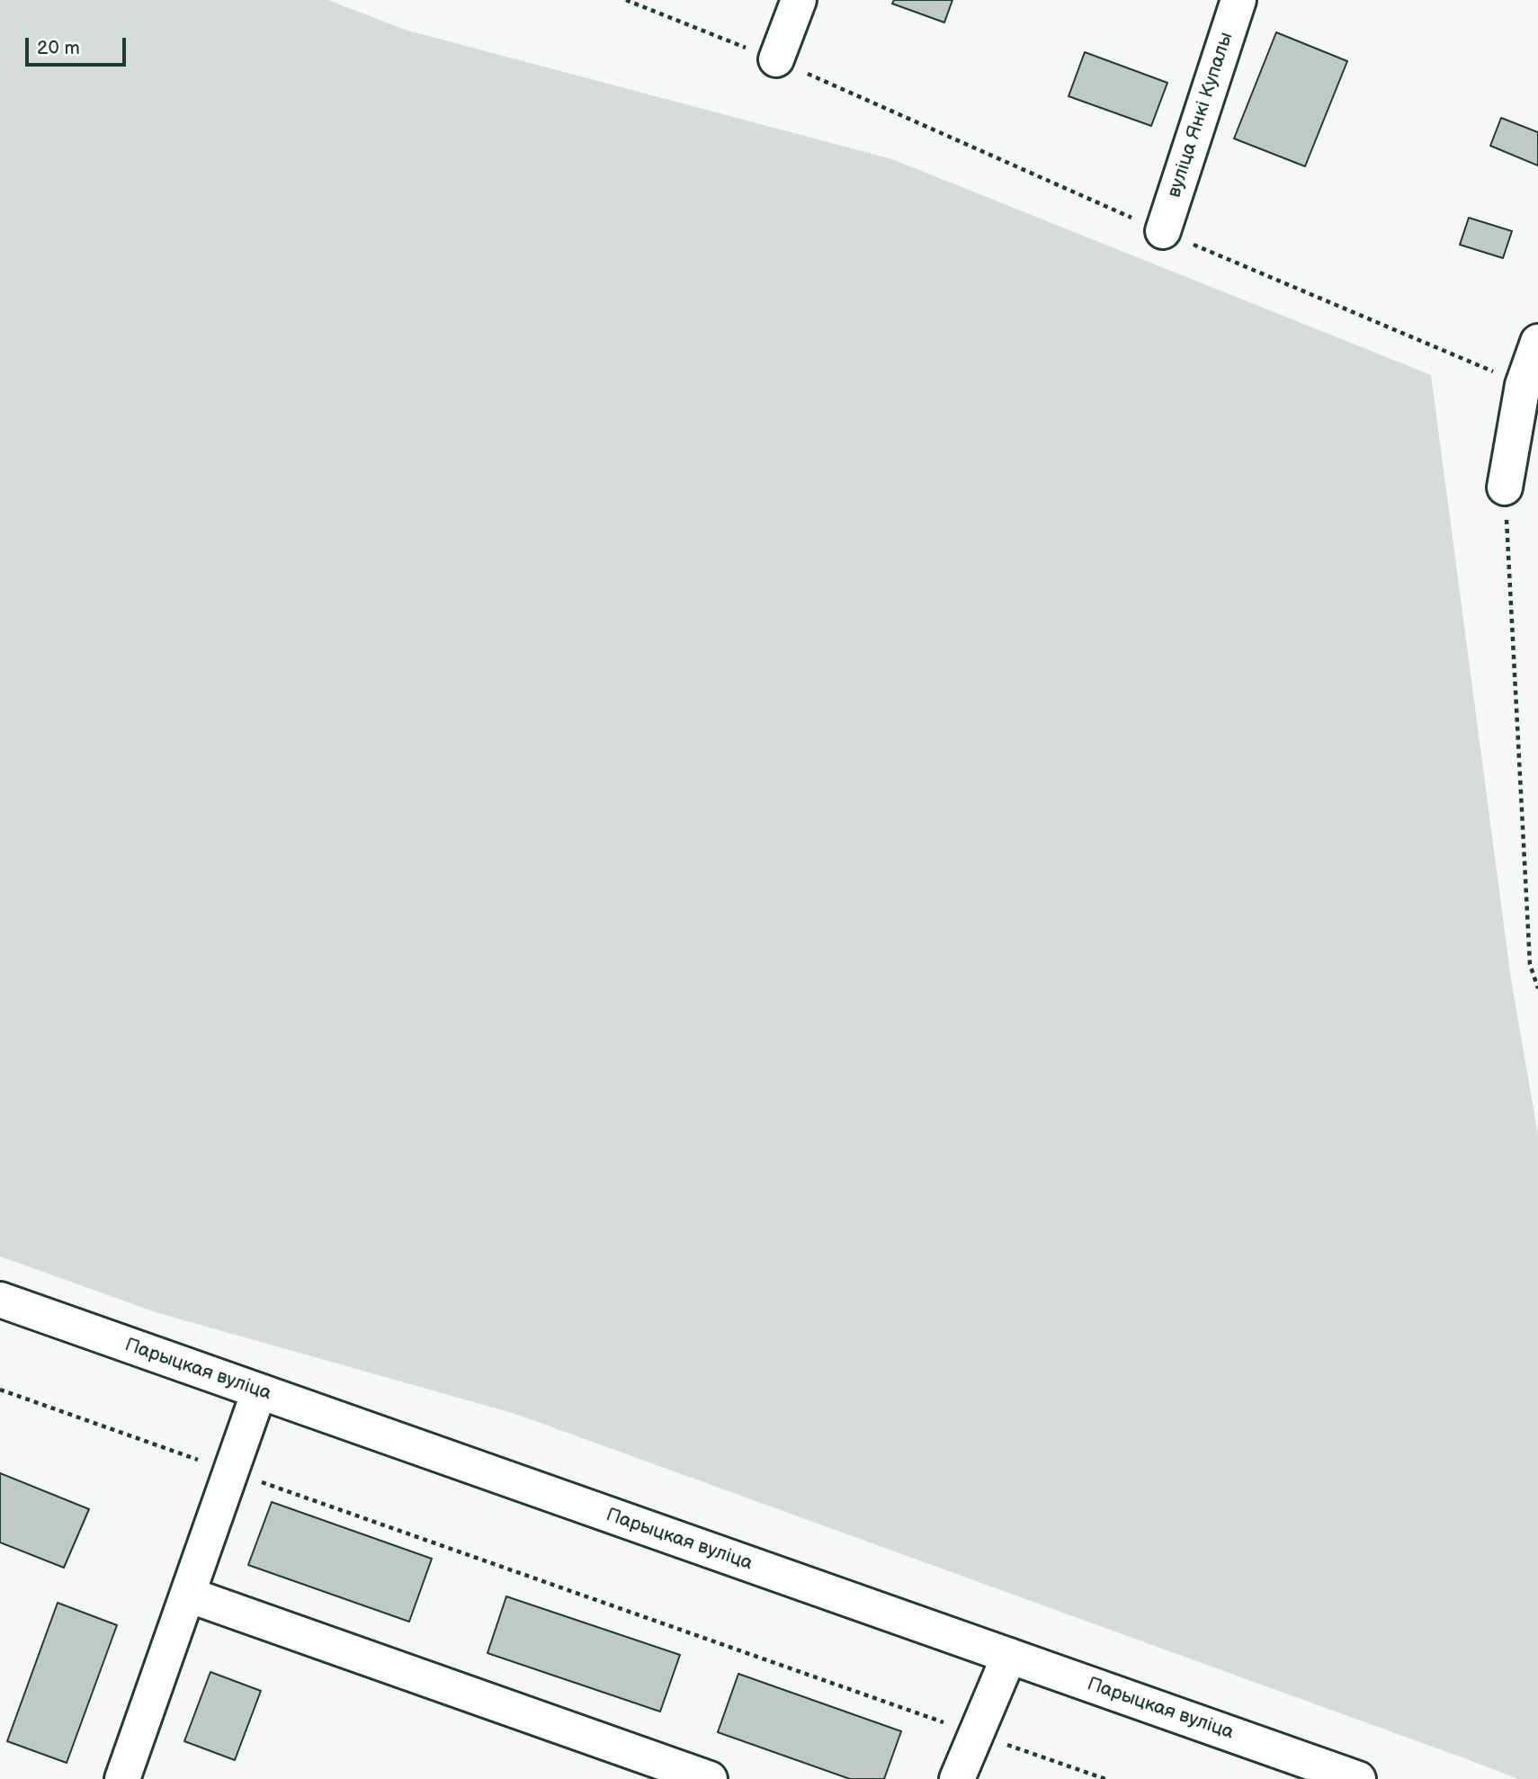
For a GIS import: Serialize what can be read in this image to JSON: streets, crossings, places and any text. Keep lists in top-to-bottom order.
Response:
{
  "streets": {
    "street": ["вуліца Янкі Купалы", "Парыцкая вуліца"]
  },
  "scale_bar": "20 m"
}
